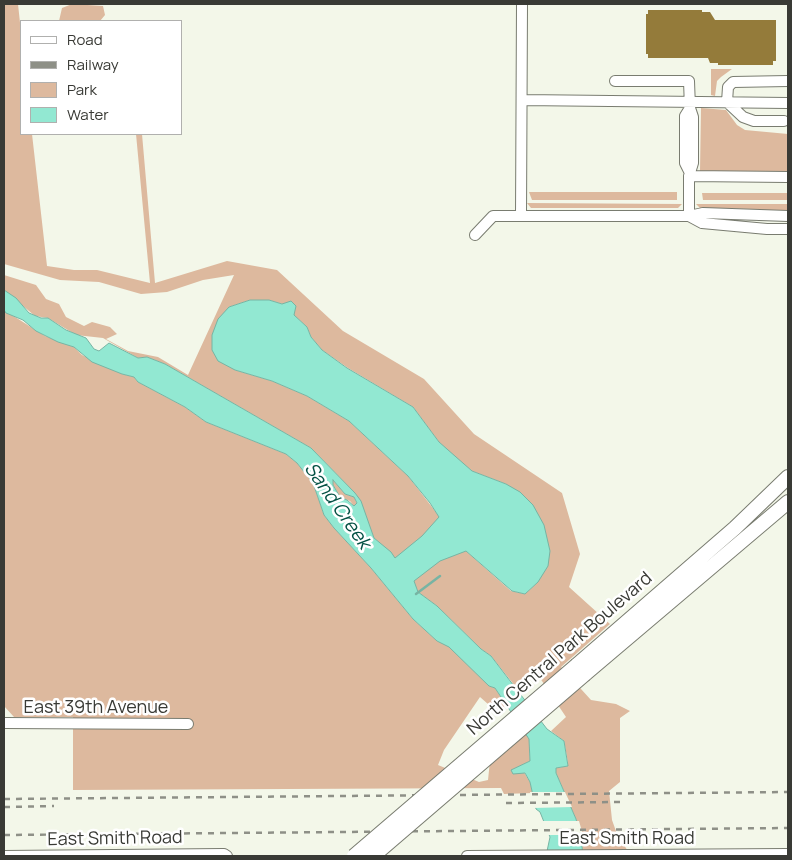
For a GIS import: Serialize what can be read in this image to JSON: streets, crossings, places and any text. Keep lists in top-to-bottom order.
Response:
{
  "streets": {
    "main road": ["North Central Park Boulevard"],
    "street": ["East 39th Avenue", "East Smith Road"]
  },
  "water": ["Sand Creek"],
  "legend": [
    "Road",
    "Railway",
    "Park",
    "Water"
  ]
}
